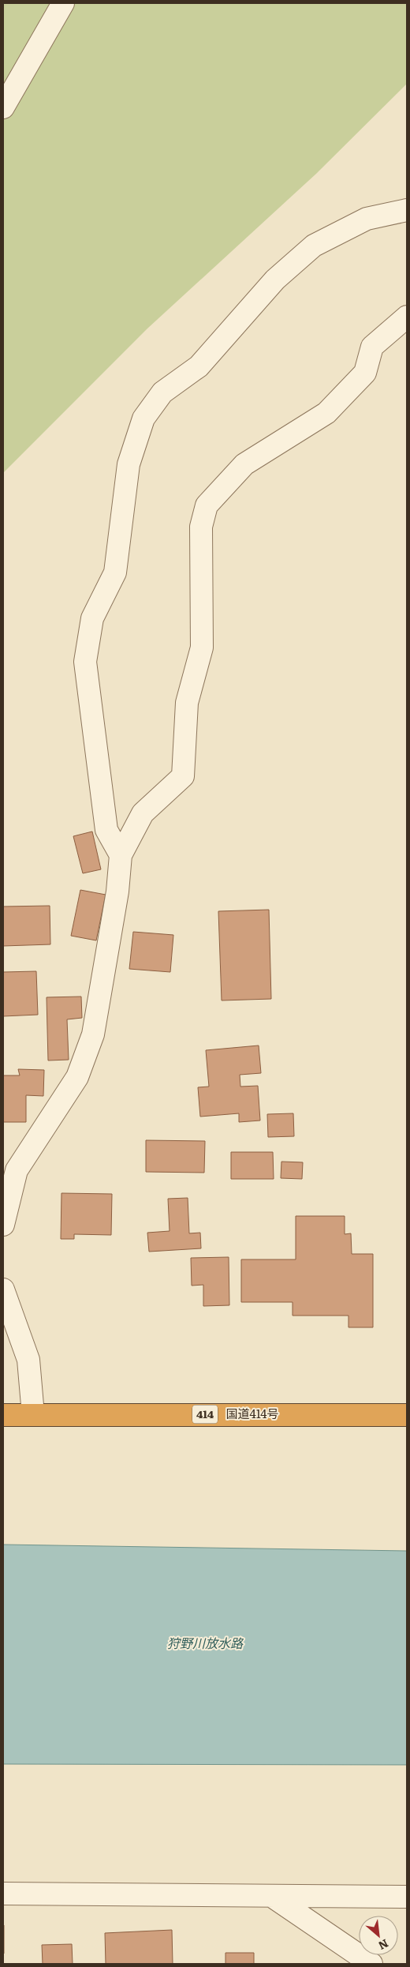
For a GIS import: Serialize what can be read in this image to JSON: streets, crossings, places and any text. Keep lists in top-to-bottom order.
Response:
{
  "streets": {
    "highway": ["414", "国道414号"]
  },
  "water": ["狩野川放水路"],
  "north": "bottom right"
}
